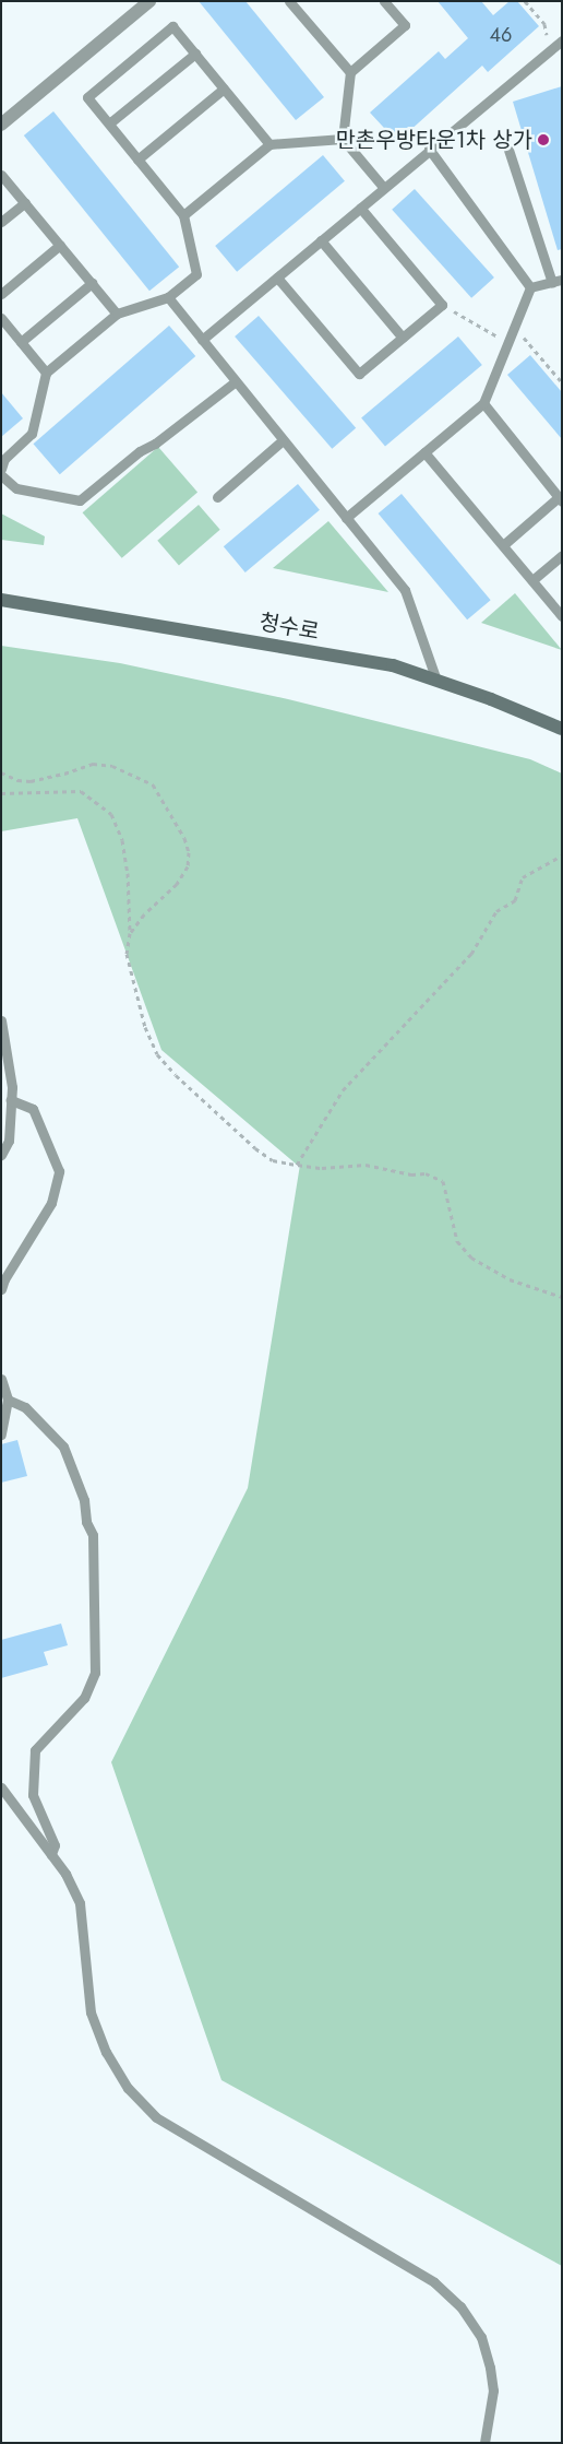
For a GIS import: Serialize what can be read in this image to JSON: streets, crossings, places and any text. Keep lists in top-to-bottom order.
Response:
{
  "streets": {
    "main road": ["청수로"]
  },
  "places": ["만촌우방타운1차 상가"],
  "house_numbers": ["46"]
}
